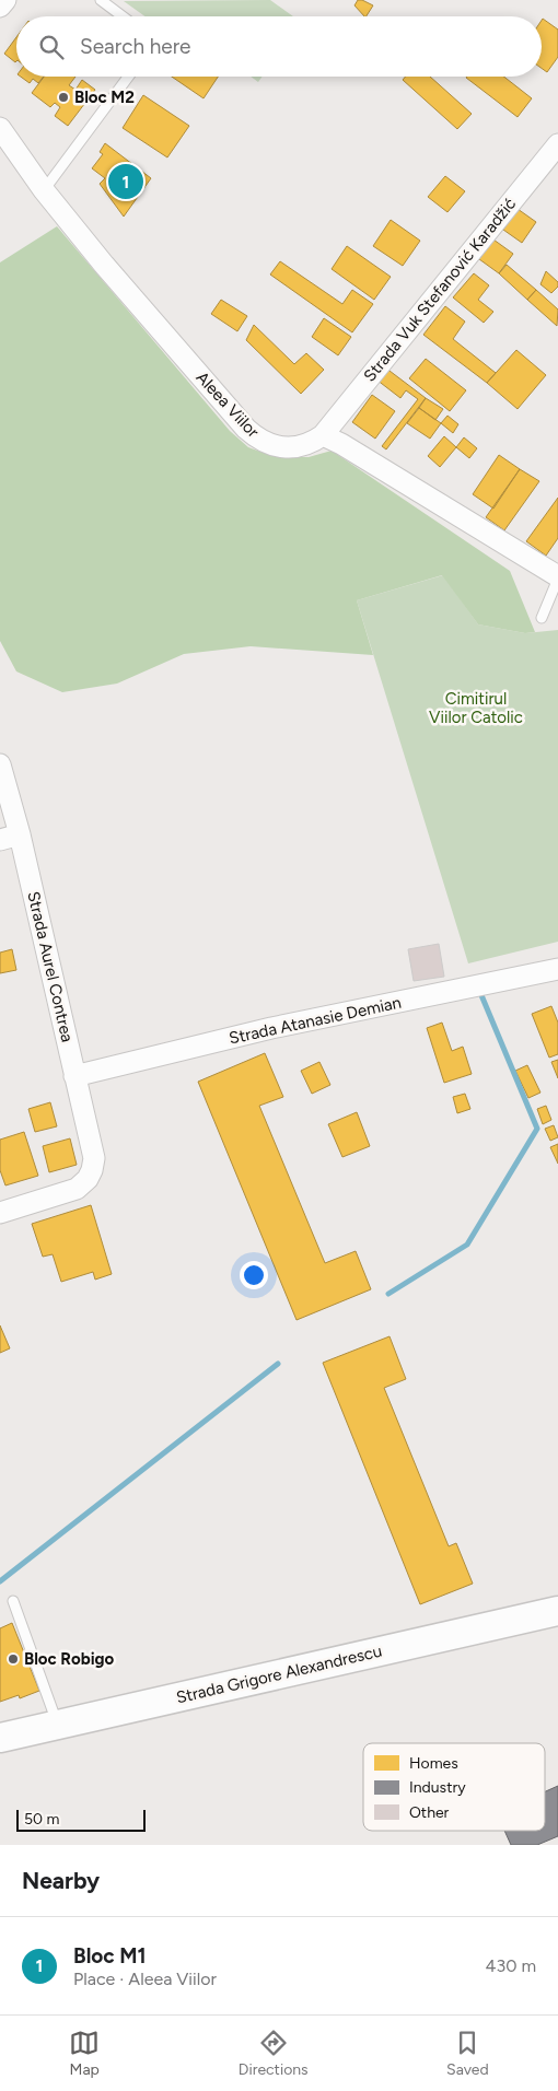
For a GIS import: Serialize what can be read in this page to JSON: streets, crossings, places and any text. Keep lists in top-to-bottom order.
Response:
{
  "streets": {
    "street": [
      "Strada Vuk Stefanović Karadžić",
      "Aleea Viilor",
      "Strada Aurel Contrea",
      "Strada Atanasie Demian",
      "Strada Grigore Alexandrescu"
    ]
  },
  "crossings": [
    ["Strada Vuk Stefanović Karadžić", "Aleea Viilor"],
    ["Strada Aurel Contrea", "Strada Atanasie Demian"]
  ],
  "parks": ["Cimitirul Viilor Catolic"],
  "places": ["Bloc M2", "Bloc Robigo"],
  "legend": ["Homes", "Industry", "Other"],
  "scale_bar": "50 m",
  "page": {
    "search": "Search here",
    "pins": "1",
    "scale": "50 m",
    "heading": "Nearby",
    "list": [
      {
        "mark": "1",
        "name": "Bloc M1",
        "note": "Place · Aleea Viilor",
        "value": "430 m"
      }
    ],
    "nav": ["Map", "Directions", "Saved"]
  }
}
